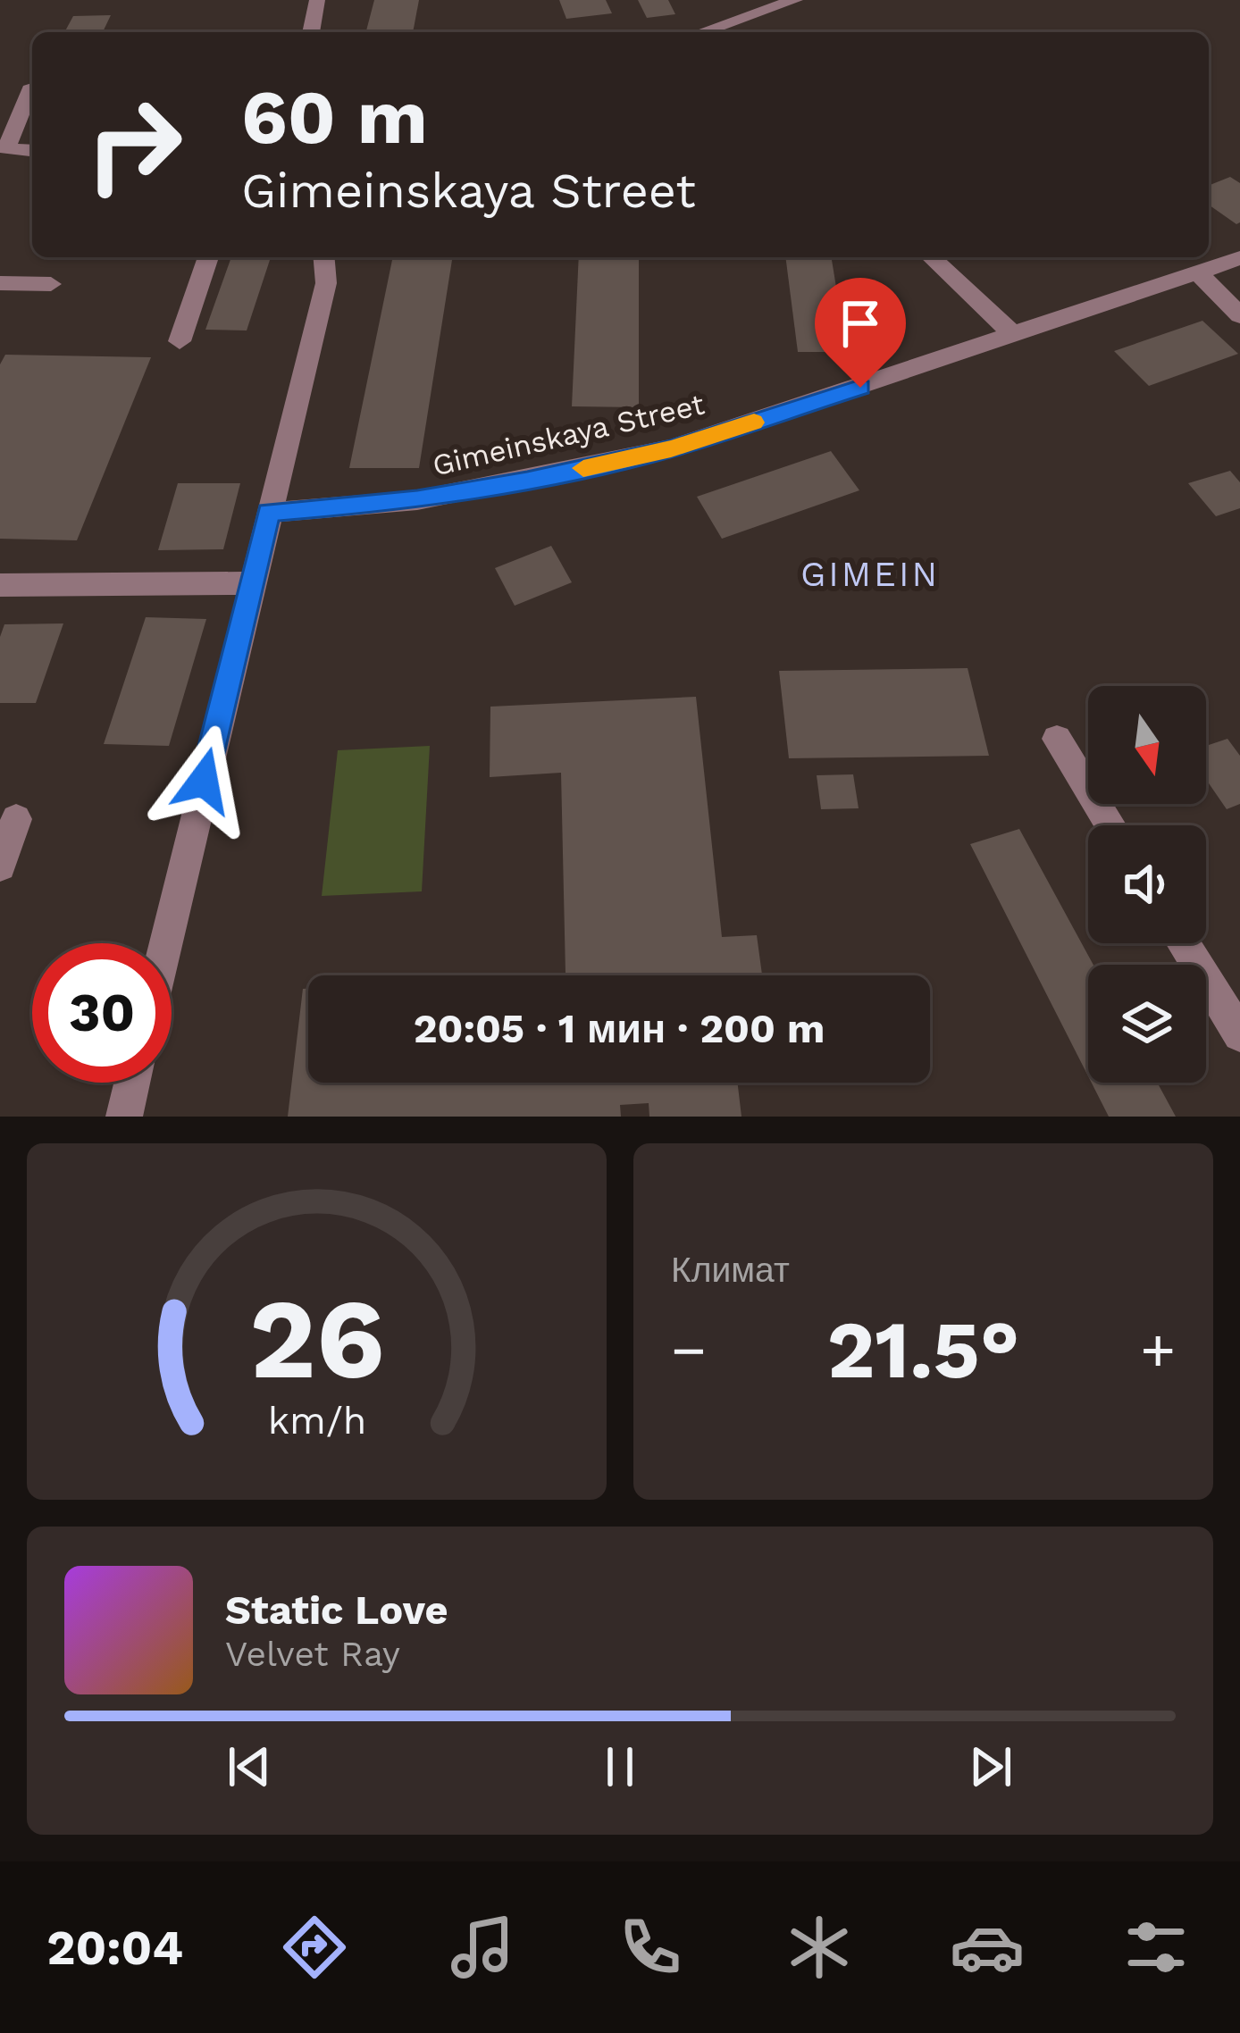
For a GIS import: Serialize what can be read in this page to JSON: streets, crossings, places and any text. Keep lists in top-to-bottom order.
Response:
{
  "streets": {
    "street": ["Gimeinskaya Street"]
  },
  "districts": ["GIMEIN"],
  "north": "bottom",
  "page": {
    "turn": ["60 m", "Gimeinskaya Street"],
    "limit": "30",
    "trip": "20:05 · 1 мин · 200 m",
    "tile": "Климат",
    "heat": ["−", "21.5°", "+"],
    "song": ["Static Love", "Velvet Ray"],
    "tabs": "20:04",
    "gauge": ["26", "km/h"]
  }
}
